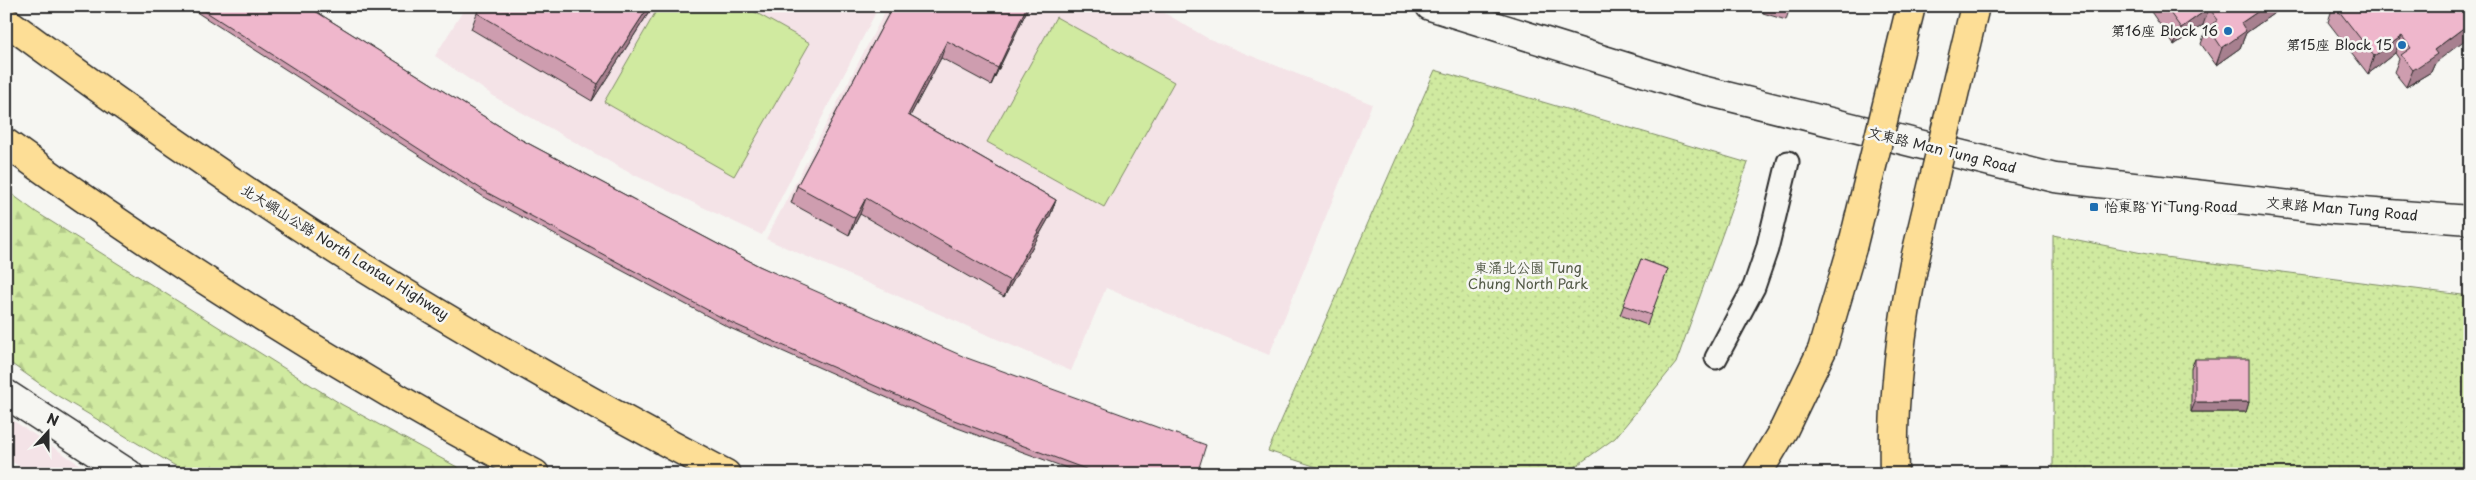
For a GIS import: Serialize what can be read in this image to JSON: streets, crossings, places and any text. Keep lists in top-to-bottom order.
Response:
{
  "streets": {
    "main road": ["北大嶼山公路 North Lantau Highway"],
    "street": ["文東路 Man Tung Road"]
  },
  "parks": ["東涌北公園 Tung Chung North Park"],
  "places": {
    "other": ["第16座 Block 16", "第15座 Block 15"],
    "transit": ["怡東路 Yi Tung Road"]
  },
  "north": "top"
}
